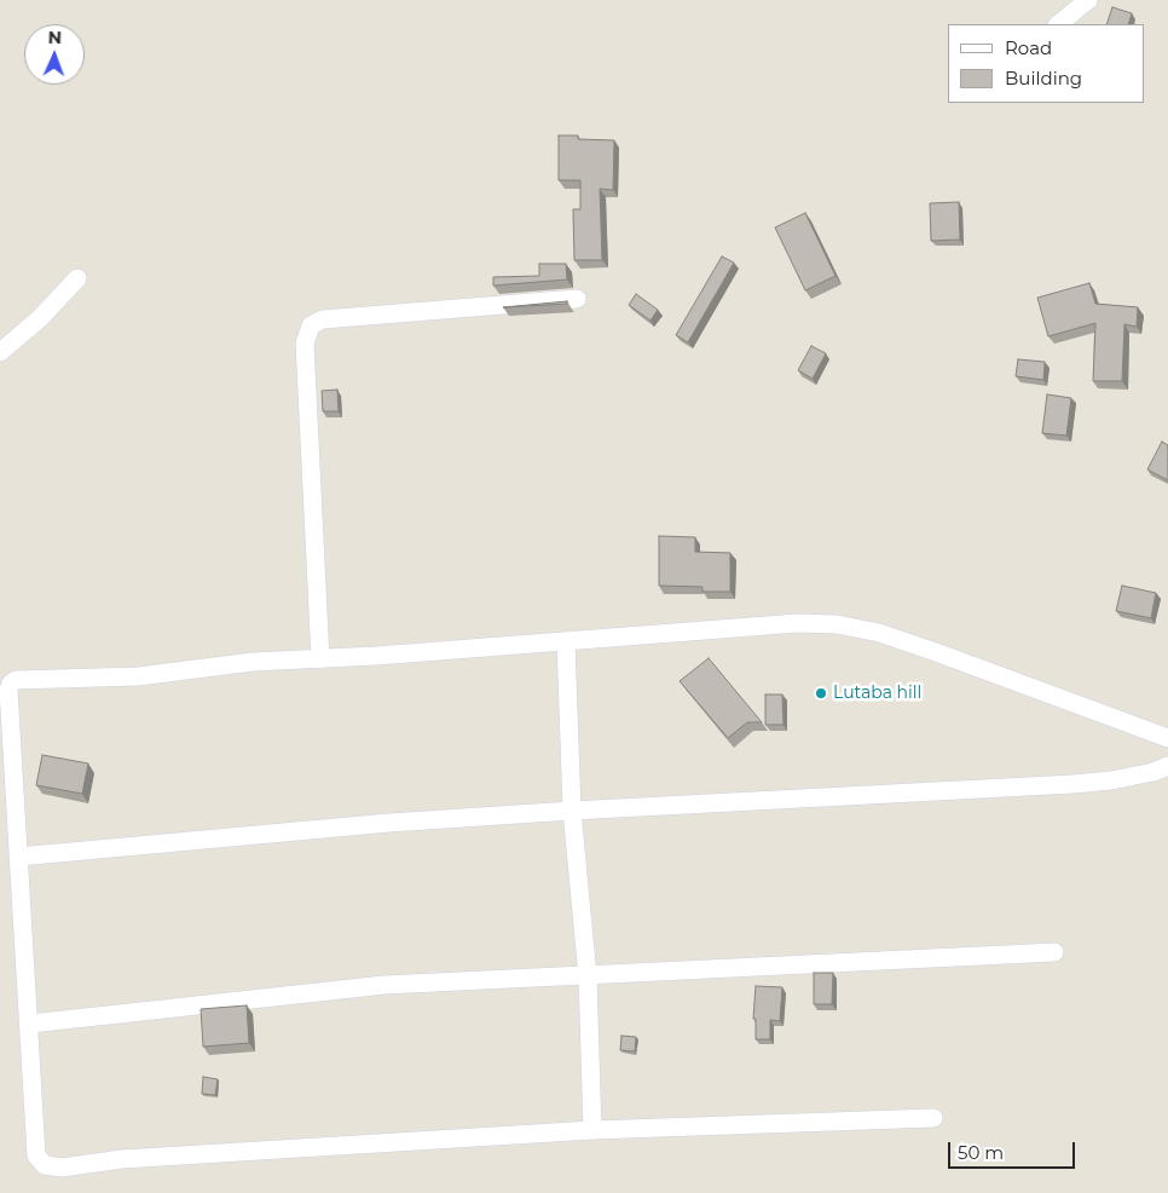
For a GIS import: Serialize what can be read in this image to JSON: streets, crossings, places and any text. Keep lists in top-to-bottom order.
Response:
{
  "places": ["Lutaba hill"],
  "legend": ["Road", "Building"],
  "scale_bar": "50 m",
  "north": "top"
}
